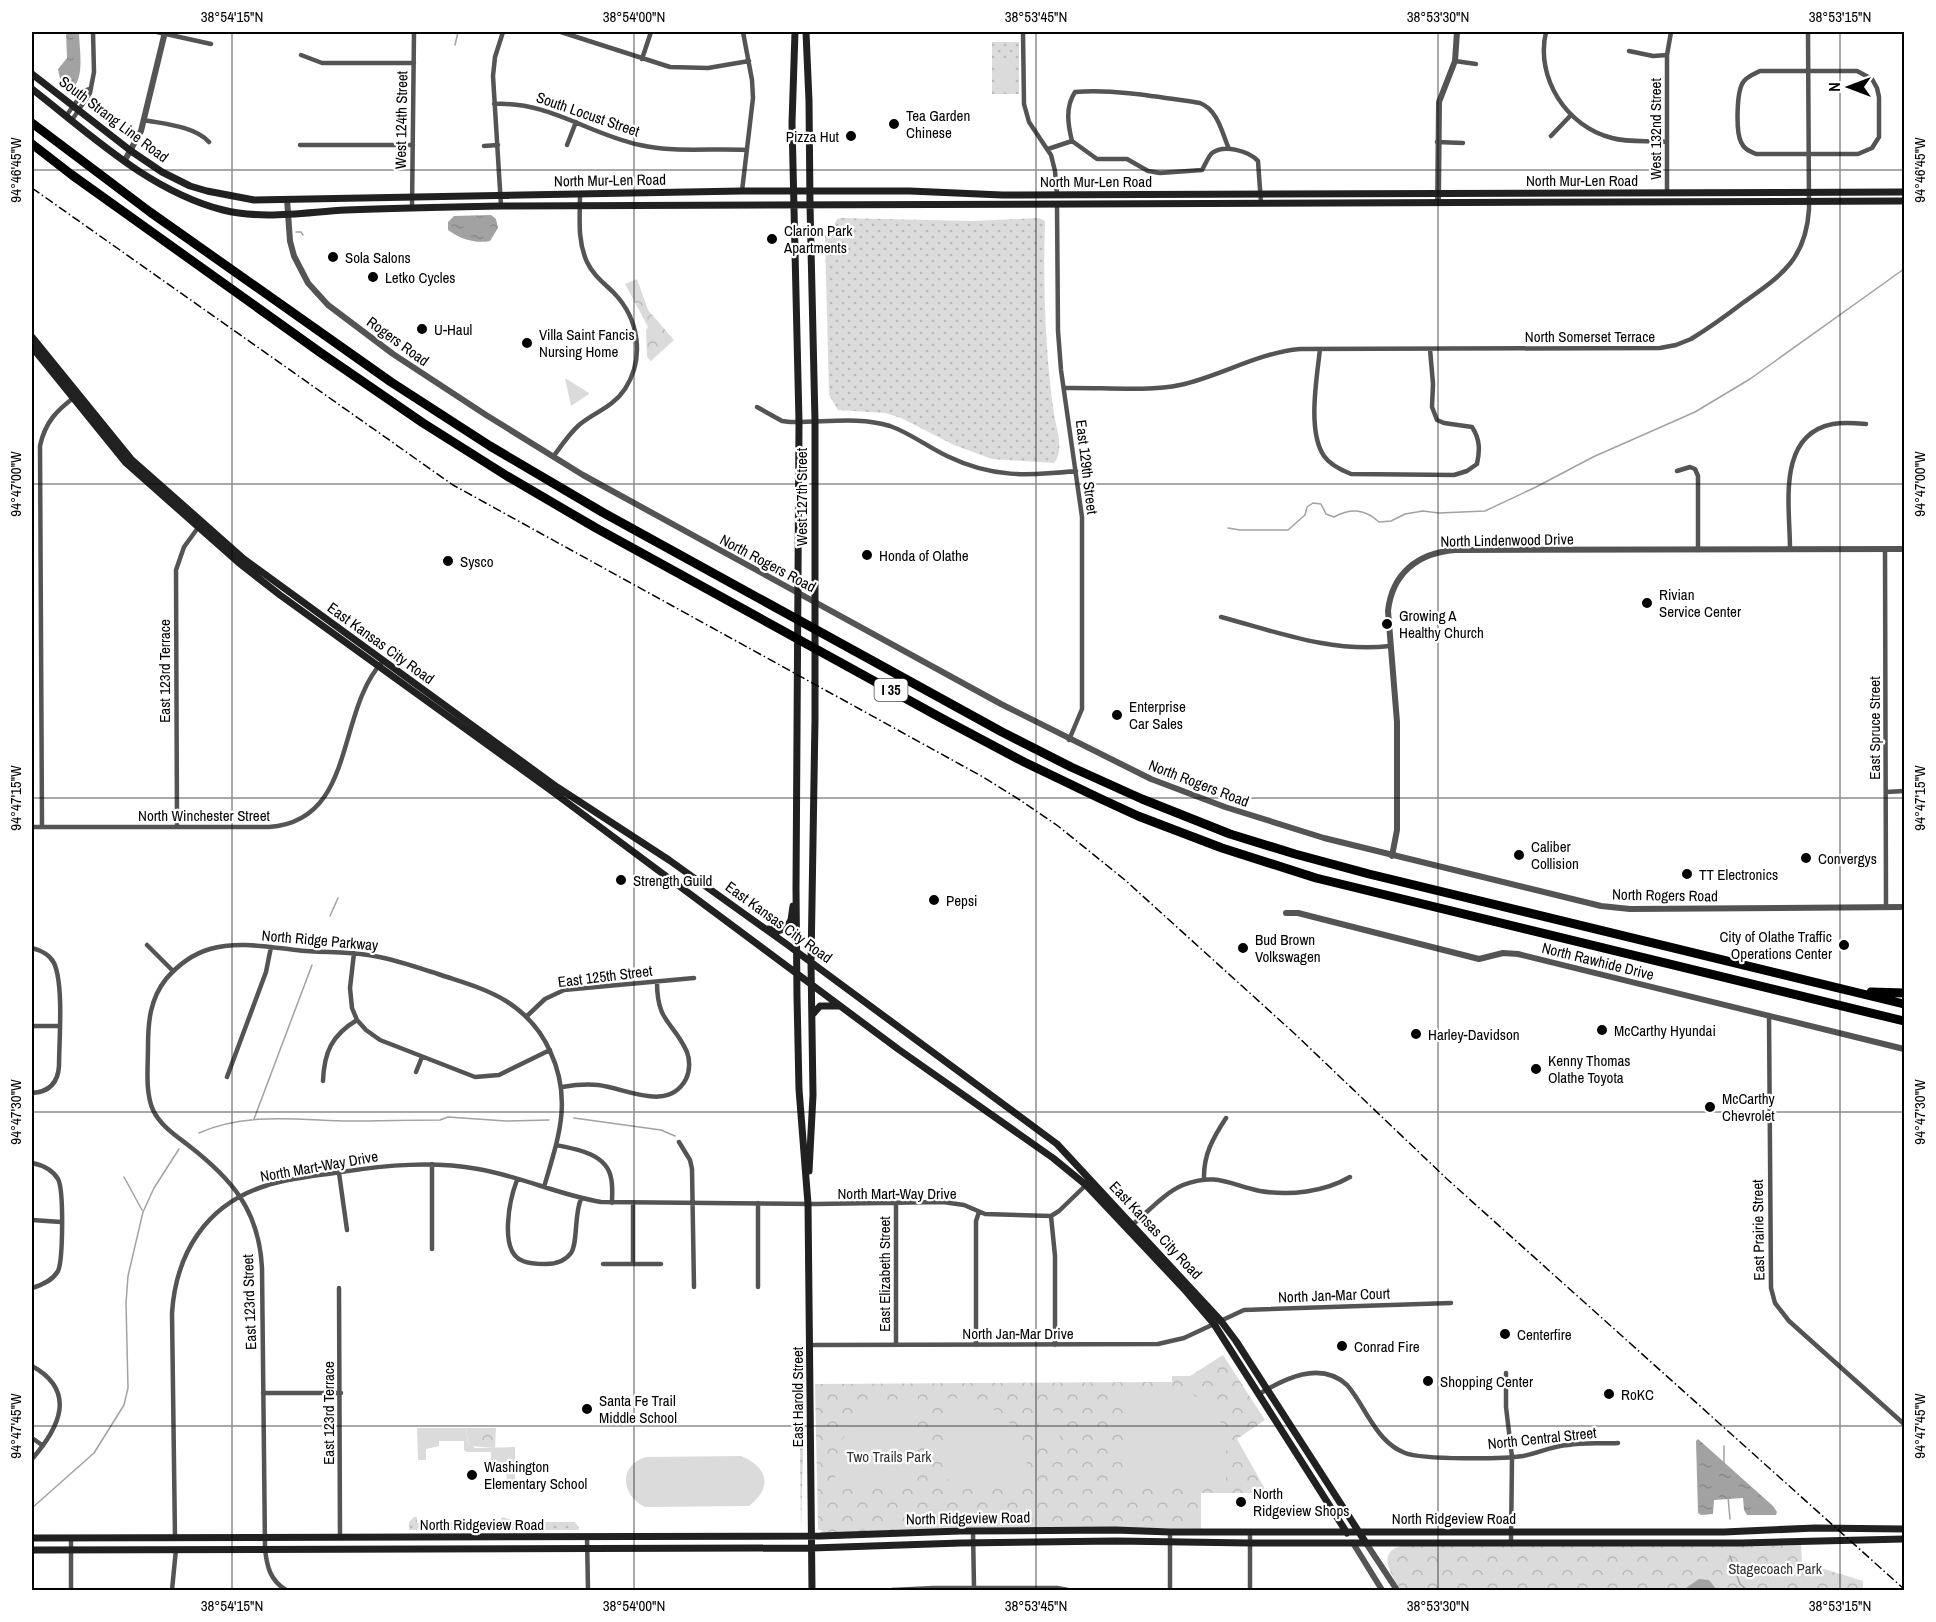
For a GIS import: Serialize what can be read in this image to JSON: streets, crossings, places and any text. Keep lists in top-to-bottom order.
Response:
{
  "streets": {
    "highway": ["I 35"],
    "main road": [
      "South Strang Line Road",
      "North Mur-Len Road",
      "West 127th Street",
      "East Kansas City Road",
      "East Harold Street",
      "North Ridgeview Road"
    ],
    "street": [
      "South Locust Street",
      "West 124th Street",
      "West 132nd Street",
      "North Somerset Terrace",
      "Rogers Road",
      "East 129th Street",
      "North Lindenwood Drive",
      "North Rogers Road",
      "East 123rd Terrace",
      "East Spruce Street",
      "North Winchester Street",
      "North Ridge Parkway",
      "North Rawhide Drive",
      "East 125th Street",
      "North Mart-Way Drive",
      "East Prairie Street",
      "East Elizabeth Street",
      "North Jan-Mar Court",
      "East 123rd Street",
      "North Jan-Mar Drive",
      "North Central Street"
    ]
  },
  "crossings": [
    ["South Strang Line Road", "North Mur-Len Road"],
    ["South Strang Line Road", "Rogers Road"],
    ["West 124th Street", "North Mur-Len Road"],
    ["West 132nd Street", "North Mur-Len Road"],
    ["North Mur-Len Road", "North Somerset Terrace"],
    ["North Mur-Len Road", "Rogers Road"],
    ["North Mur-Len Road", "East 129th Street"],
    ["North Mur-Len Road", "West 127th Street"],
    ["North Somerset Terrace", "East 129th Street"],
    ["Rogers Road", "North Rogers Road"],
    ["East 129th Street", "North Rogers Road"],
    ["West 127th Street", "East Kansas City Road"],
    ["West 127th Street", "East Harold Street"],
    ["North Lindenwood Drive", "North Rogers Road"],
    ["North Lindenwood Drive", "East Spruce Street"],
    ["North Rogers Road", "East Spruce Street"],
    ["East Kansas City Road", "East 123rd Terrace"],
    ["East Kansas City Road", "North Winchester Street"],
    ["East Kansas City Road", "North Jan-Mar Court"],
    ["East Kansas City Road", "North Jan-Mar Drive"],
    ["East Kansas City Road", "East Harold Street"],
    ["East Kansas City Road", "North Central Street"],
    ["East Kansas City Road", "North Ridgeview Road"],
    ["East 123rd Terrace", "North Winchester Street"],
    ["East 123rd Terrace", "North Ridgeview Road"],
    ["North Ridge Parkway", "East 125th Street"],
    ["North Ridge Parkway", "East 123rd Street"],
    ["North Rawhide Drive", "East Prairie Street"],
    ["North Mart-Way Drive", "East Elizabeth Street"],
    ["North Mart-Way Drive", "East 123rd Street"],
    ["North Mart-Way Drive", "East Harold Street"],
    ["North Mart-Way Drive", "North Ridgeview Road"],
    ["East Elizabeth Street", "North Jan-Mar Drive"],
    ["North Jan-Mar Court", "North Jan-Mar Drive"],
    ["East 123rd Street", "North Ridgeview Road"],
    ["North Jan-Mar Drive", "East Harold Street"],
    ["East Harold Street", "North Ridgeview Road"]
  ],
  "parks": ["Two Trails Park", "Stagecoach Park"],
  "places": [
    "Tea Garden Chinese",
    "Pizza Hut",
    "Clarion Park Apartments",
    "Sola Salons",
    "Letko Cycles",
    "U-Haul",
    "Villa Saint Fancis Nursing Home",
    "Honda of Olathe",
    "Sysco",
    "Rivian Service Center",
    "Growing A Healthy Church",
    "Enterprise Car Sales",
    "Caliber Collision",
    "Convergys",
    "TT Electronics",
    "Strength Guild",
    "Pepsi",
    "City of Olathe Traffic Operations Center",
    "Bud Brown Volkswagen",
    "McCarthy Hyundai",
    "Harley-Davidson",
    "Kenny Thomas Olathe Toyota",
    "McCarthy Chevrolet",
    "Centerfire",
    "Conrad Fire",
    "Shopping Center",
    "RoKC",
    "Santa Fe Trail Middle School",
    "Washington Elementary School",
    "North Ridgeview Shops"
  ],
  "north": "left",
  "coordinates": [
    "38°54'15\"N",
    "38°54'00\"N",
    "38°53'45\"N",
    "38°53'30\"N",
    "38°53'15\"N",
    "94°46'45\"W",
    "94°47'00\"W",
    "94°47'15\"W",
    "94°47'30\"W",
    "94°47'45\"W"
  ]
}
